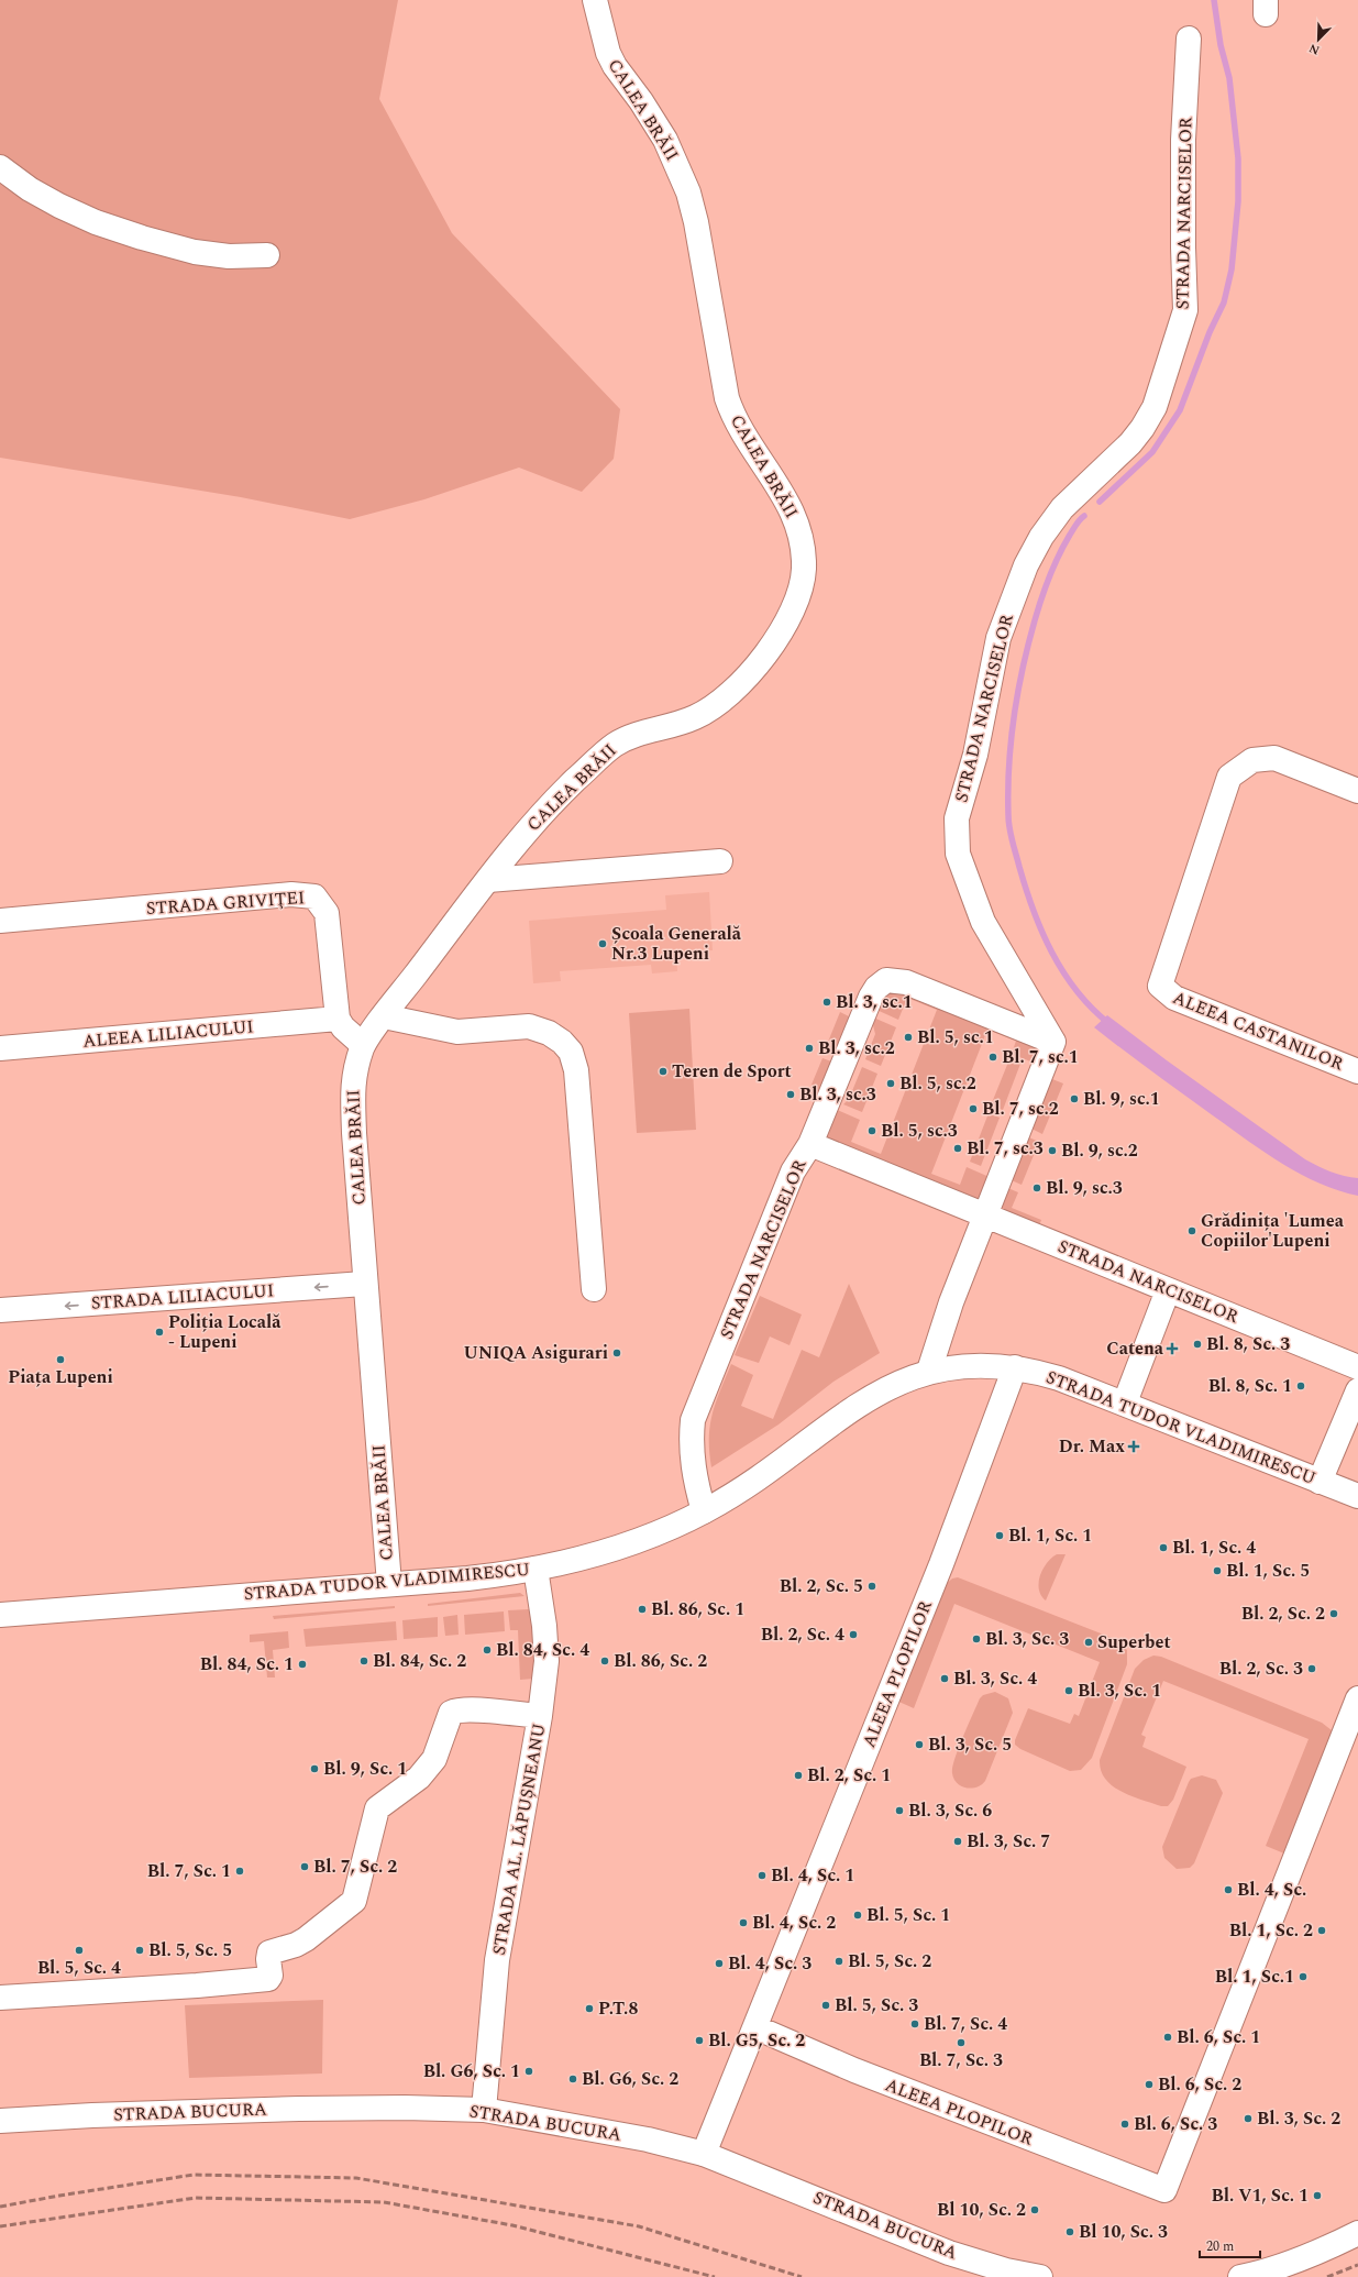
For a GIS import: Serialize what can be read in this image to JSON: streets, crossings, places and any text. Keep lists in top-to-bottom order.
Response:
{
  "streets": {
    "street": [
      "CALEA BRĂII",
      "STRADA NARCISELOR",
      "STRADA GRIVIŢEI",
      "ALEEA CASTANILOR",
      "ALEEA LILIACULUI",
      "STRADA LILIACULUI",
      "STRADA TUDOR VLADIMIRESCU",
      "ALEEA PLOPILOR",
      "STRADA AL. LĂPUȘNEANU",
      "STRADA BUCURA"
    ]
  },
  "crossings": [
    ["CALEA BRĂII", "STRADA LILIACULUI"],
    ["CALEA BRĂII", "STRADA TUDOR VLADIMIRESCU"],
    ["STRADA NARCISELOR", "STRADA TUDOR VLADIMIRESCU"],
    ["STRADA GRIVIŢEI", "ALEEA LILIACULUI"],
    ["STRADA TUDOR VLADIMIRESCU", "ALEEA PLOPILOR"],
    ["STRADA TUDOR VLADIMIRESCU", "STRADA AL. LĂPUȘNEANU"],
    ["ALEEA PLOPILOR", "STRADA BUCURA"],
    ["STRADA AL. LĂPUȘNEANU", "STRADA BUCURA"]
  ],
  "one_way": ["STRADA LILIACULUI"],
  "places": {
    "other": [
      "Școala Generală Nr.3 Lupeni",
      "Bl. 3, sc.1",
      "Bl. 5, sc.1",
      "Bl. 3, sc.2",
      "Bl. 7, sc.1",
      "Teren de Sport",
      "Bl. 5, sc.2",
      "Bl. 3, sc.3",
      "Bl. 9, sc.1",
      "Bl. 7, sc.2",
      "Bl. 5, sc.3",
      "Bl. 7, sc.3",
      "Bl. 9, sc.2",
      "Bl. 9, sc.3",
      "Grădinița 'Lumea Copiilor'Lupeni",
      "Poliția Locală - Lupeni",
      "Bl. 8, Sc. 3",
      "UNIQA Asigurari",
      "Piața Lupeni",
      "Bl. 8, Sc. 1",
      "Bl. 1, Sc. 1",
      "Bl. 1, Sc. 4",
      "Bl. 1, Sc. 5",
      "Bl. 2, Sc. 5",
      "Bl. 86, Sc. 1",
      "Bl. 2, Sc. 2",
      "Bl. 2, Sc. 4",
      "Bl. 3, Sc. 3",
      "Superbet",
      "Bl. 84, Sc. 4",
      "Bl. 84, Sc. 2",
      "Bl. 86, Sc. 2",
      "Bl. 84, Sc. 1",
      "Bl. 2, Sc. 3",
      "Bl. 3, Sc. 4",
      "Bl. 3, Sc. 1",
      "Bl. 3, Sc. 5",
      "Bl. 9, Sc. 1",
      "Bl. 2, Sc. 1",
      "Bl. 3, Sc. 6",
      "Bl. 3, Sc. 7",
      "Bl. 7, Sc. 2",
      "Bl. 7, Sc. 1",
      "Bl. 4, Sc. 1",
      "Bl. 4, Sc.",
      "Bl. 5, Sc. 1",
      "Bl. 4, Sc. 2",
      "Bl. 1, Sc. 2",
      "Bl. 5, Sc. 4",
      "Bl. 5, Sc. 5",
      "Bl. 5, Sc. 2",
      "Bl. 4, Sc. 3",
      "Bl. 1, Sc.1",
      "Bl. 5, Sc. 3",
      "P.T.8",
      "Bl. 7, Sc. 4",
      "Bl. 6, Sc. 1",
      "Bl. G5, Sc. 2",
      "Bl. 7, Sc. 3",
      "Bl. G6, Sc. 1",
      "Bl. G6, Sc. 2",
      "Bl. 6, Sc. 2",
      "Bl. 3, Sc. 2",
      "Bl. 6, Sc. 3",
      "Bl. V1, Sc. 1",
      "Bl 10, Sc. 2",
      "Bl 10, Sc. 3"
    ],
    "health": ["Catena", "Dr. Max"]
  },
  "scale_bar": "20 m",
  "north": "bottom left"
}
